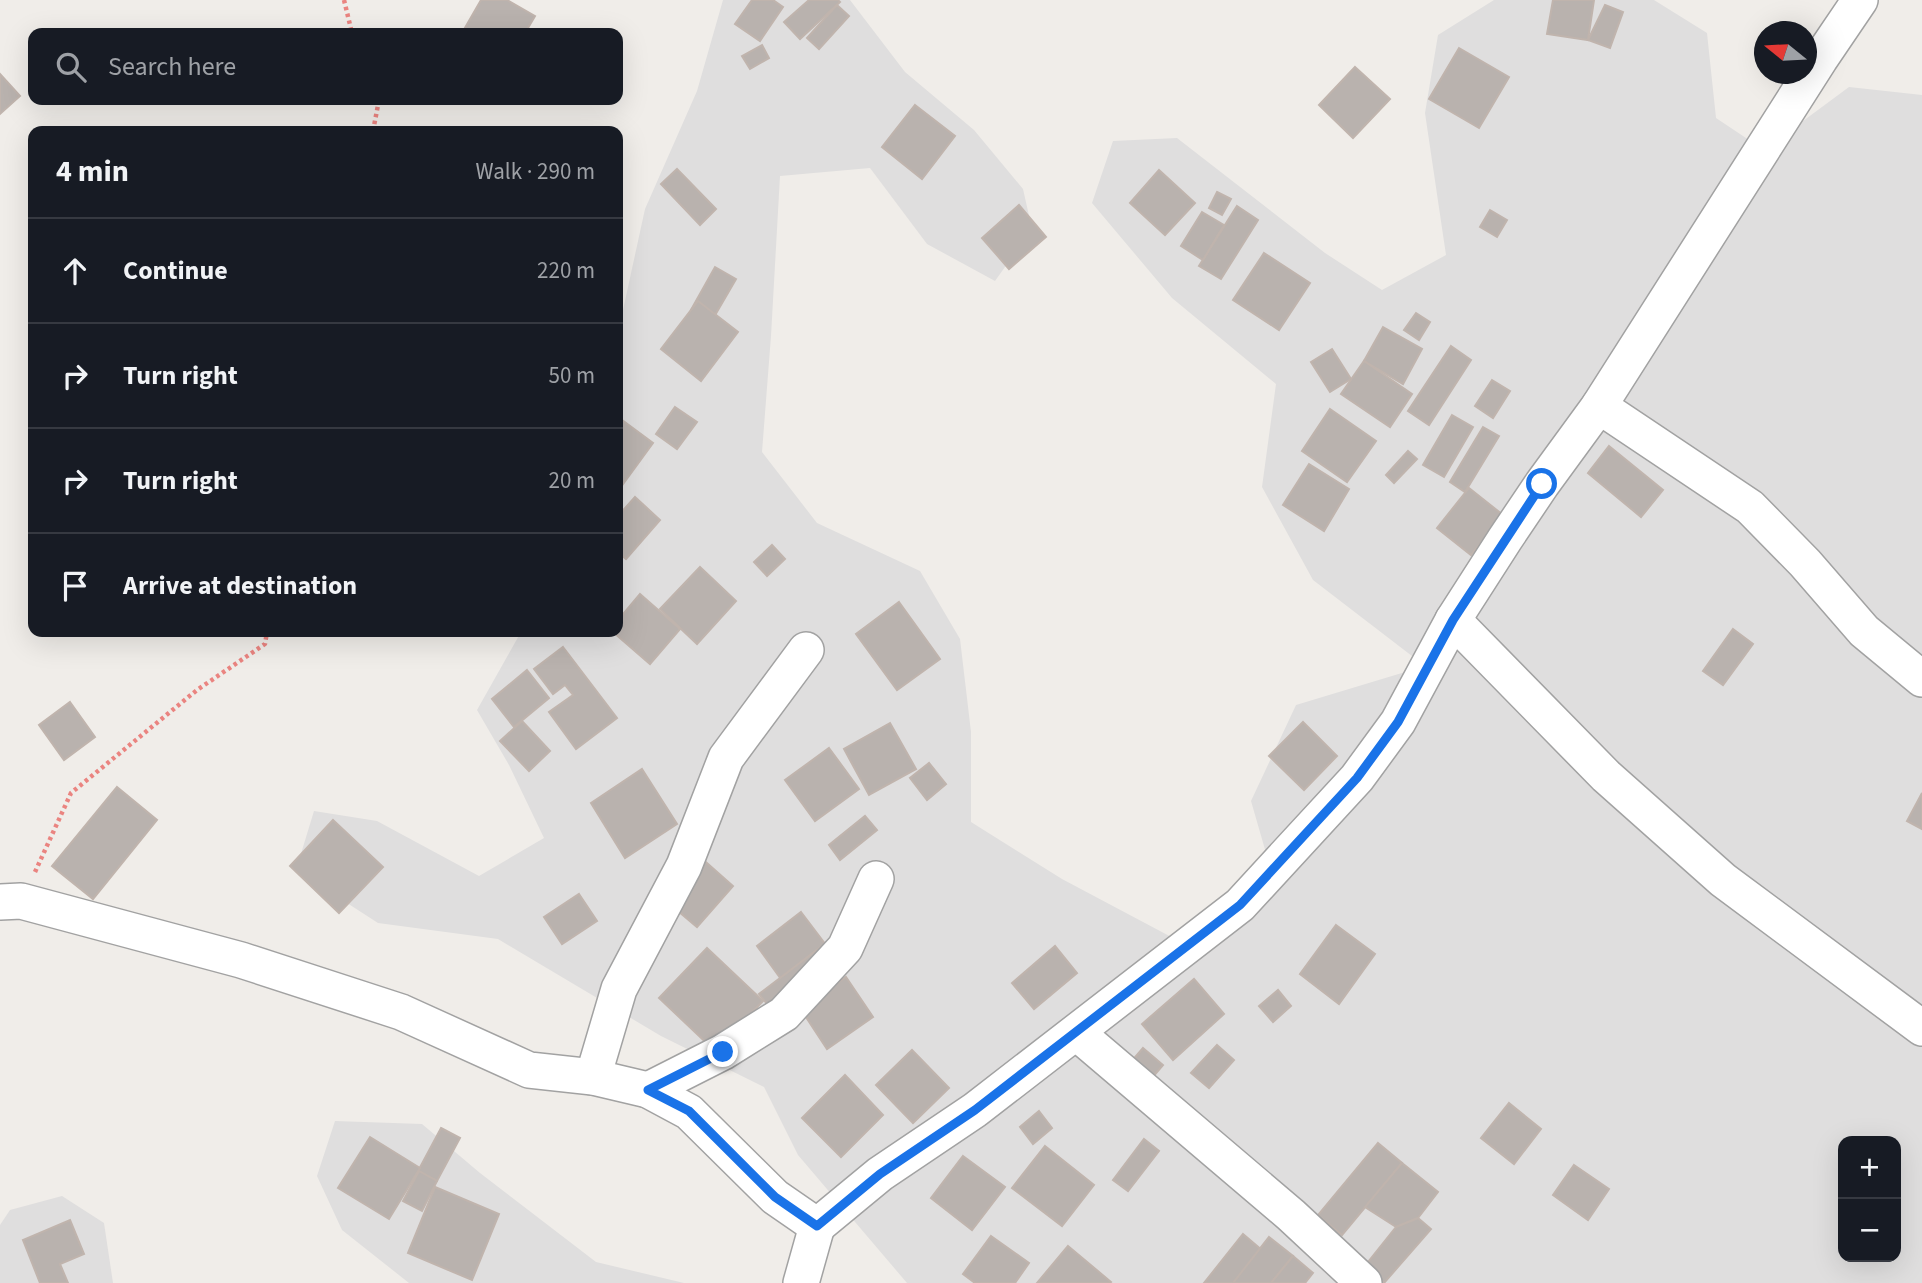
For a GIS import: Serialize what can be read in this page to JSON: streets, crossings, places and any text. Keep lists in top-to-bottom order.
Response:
{
  "north": "left",
  "page": {
    "search": "Search here",
    "heading": ["4 min", "Walk · 290 m"],
    "list": [
      ["Continue", "220 m"],
      ["Turn right", "50 m"],
      ["Turn right", "20 m"],
      "Arrive at destination"
    ],
    "map_buttons": ["+", "−"]
  }
}
